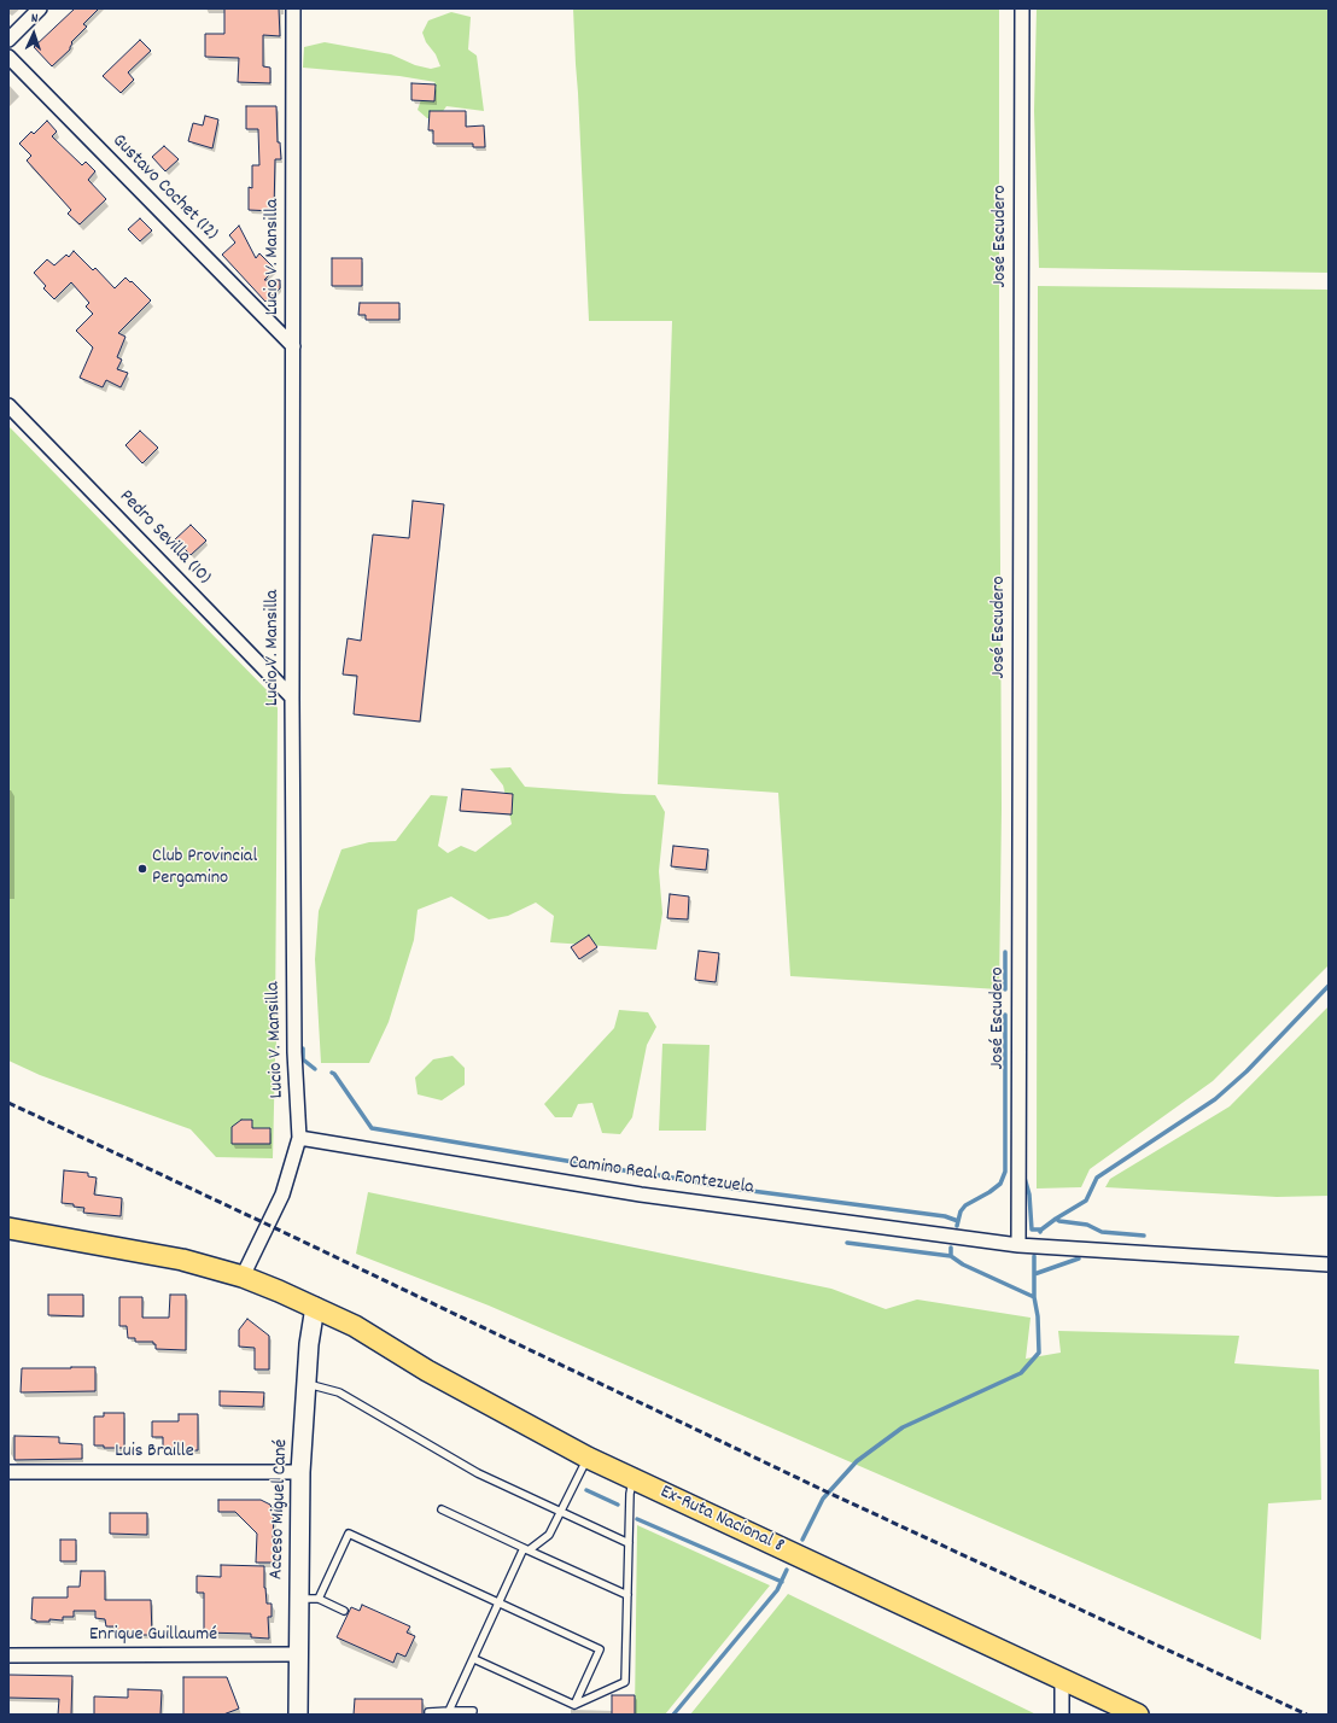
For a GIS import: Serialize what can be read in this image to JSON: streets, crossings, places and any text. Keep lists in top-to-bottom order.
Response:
{
  "streets": {
    "main road": ["Acceso Miguel Cané", "Ex-Ruta Nacional 8"],
    "street": [
      "Gustavo Cochet (12)",
      "José Escudero",
      "Lucio V. Mansilla",
      "Pedro Sevilla (10)",
      "Camino Real a Fontezuela",
      "Luis Braille",
      "Enrique Guillaumé"
    ]
  },
  "crossings": [
    ["Gustavo Cochet (12)", "Lucio V. Mansilla"],
    ["José Escudero", "Camino Real a Fontezuela"],
    ["Lucio V. Mansilla", "Pedro Sevilla (10)"],
    ["Lucio V. Mansilla", "Camino Real a Fontezuela"],
    ["Lucio V. Mansilla", "Ex-Ruta Nacional 8"],
    ["Luis Braille", "Acceso Miguel Cané"],
    ["Acceso Miguel Cané", "Ex-Ruta Nacional 8"],
    ["Acceso Miguel Cané", "Enrique Guillaumé"]
  ],
  "places": ["Club Provincial Pergamino"],
  "north": "top"
}
